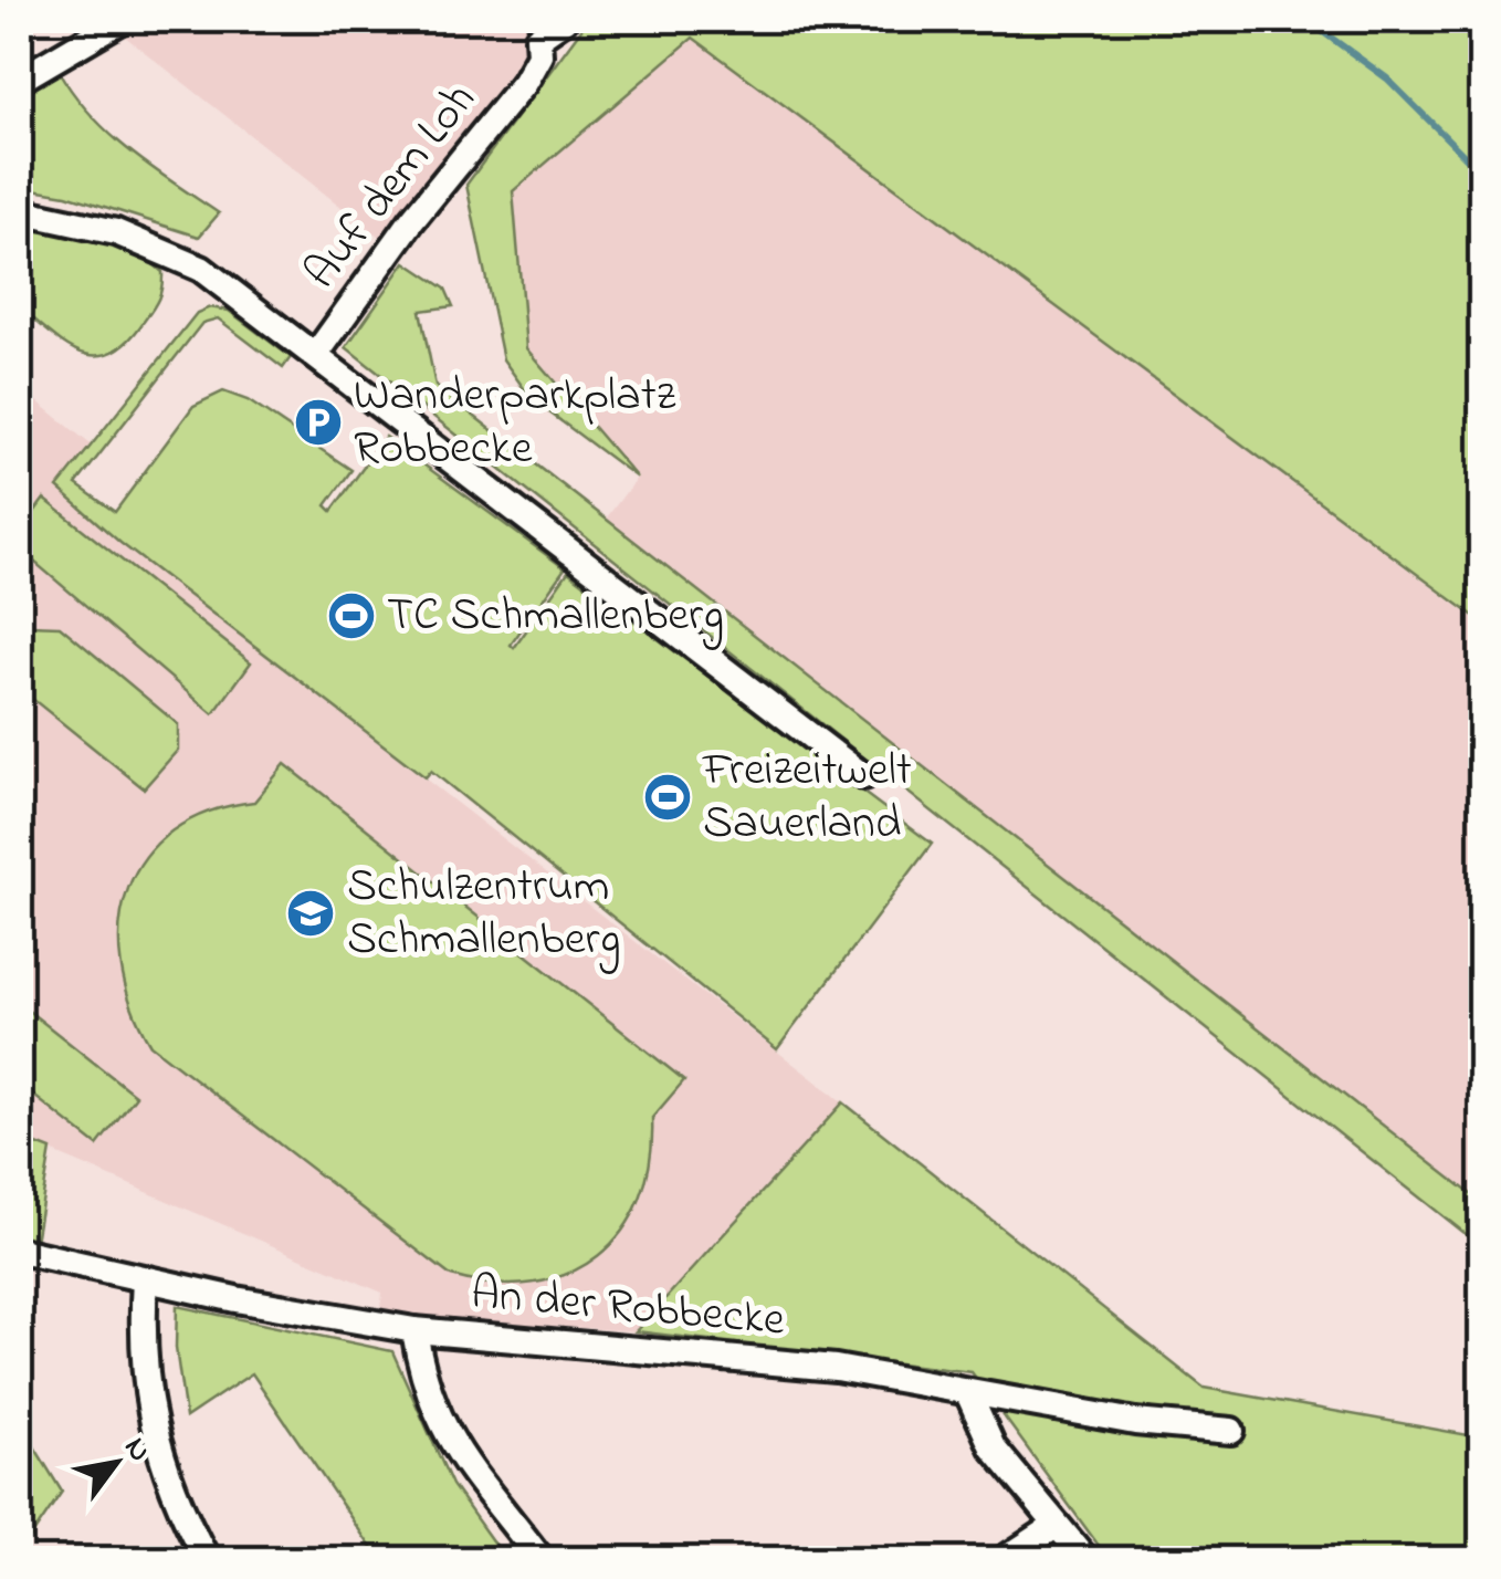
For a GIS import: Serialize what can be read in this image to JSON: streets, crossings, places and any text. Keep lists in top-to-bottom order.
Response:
{
  "streets": {
    "street": ["Auf dem Loh", "An der Robbecke"]
  },
  "places": {
    "parking": ["Wanderparkplatz Robbecke"],
    "sports": ["TC Schmallenberg", "Freizeitwelt Sauerland"],
    "school or university": ["Schulzentrum Schmallenberg"]
  },
  "north": "top right"
}
